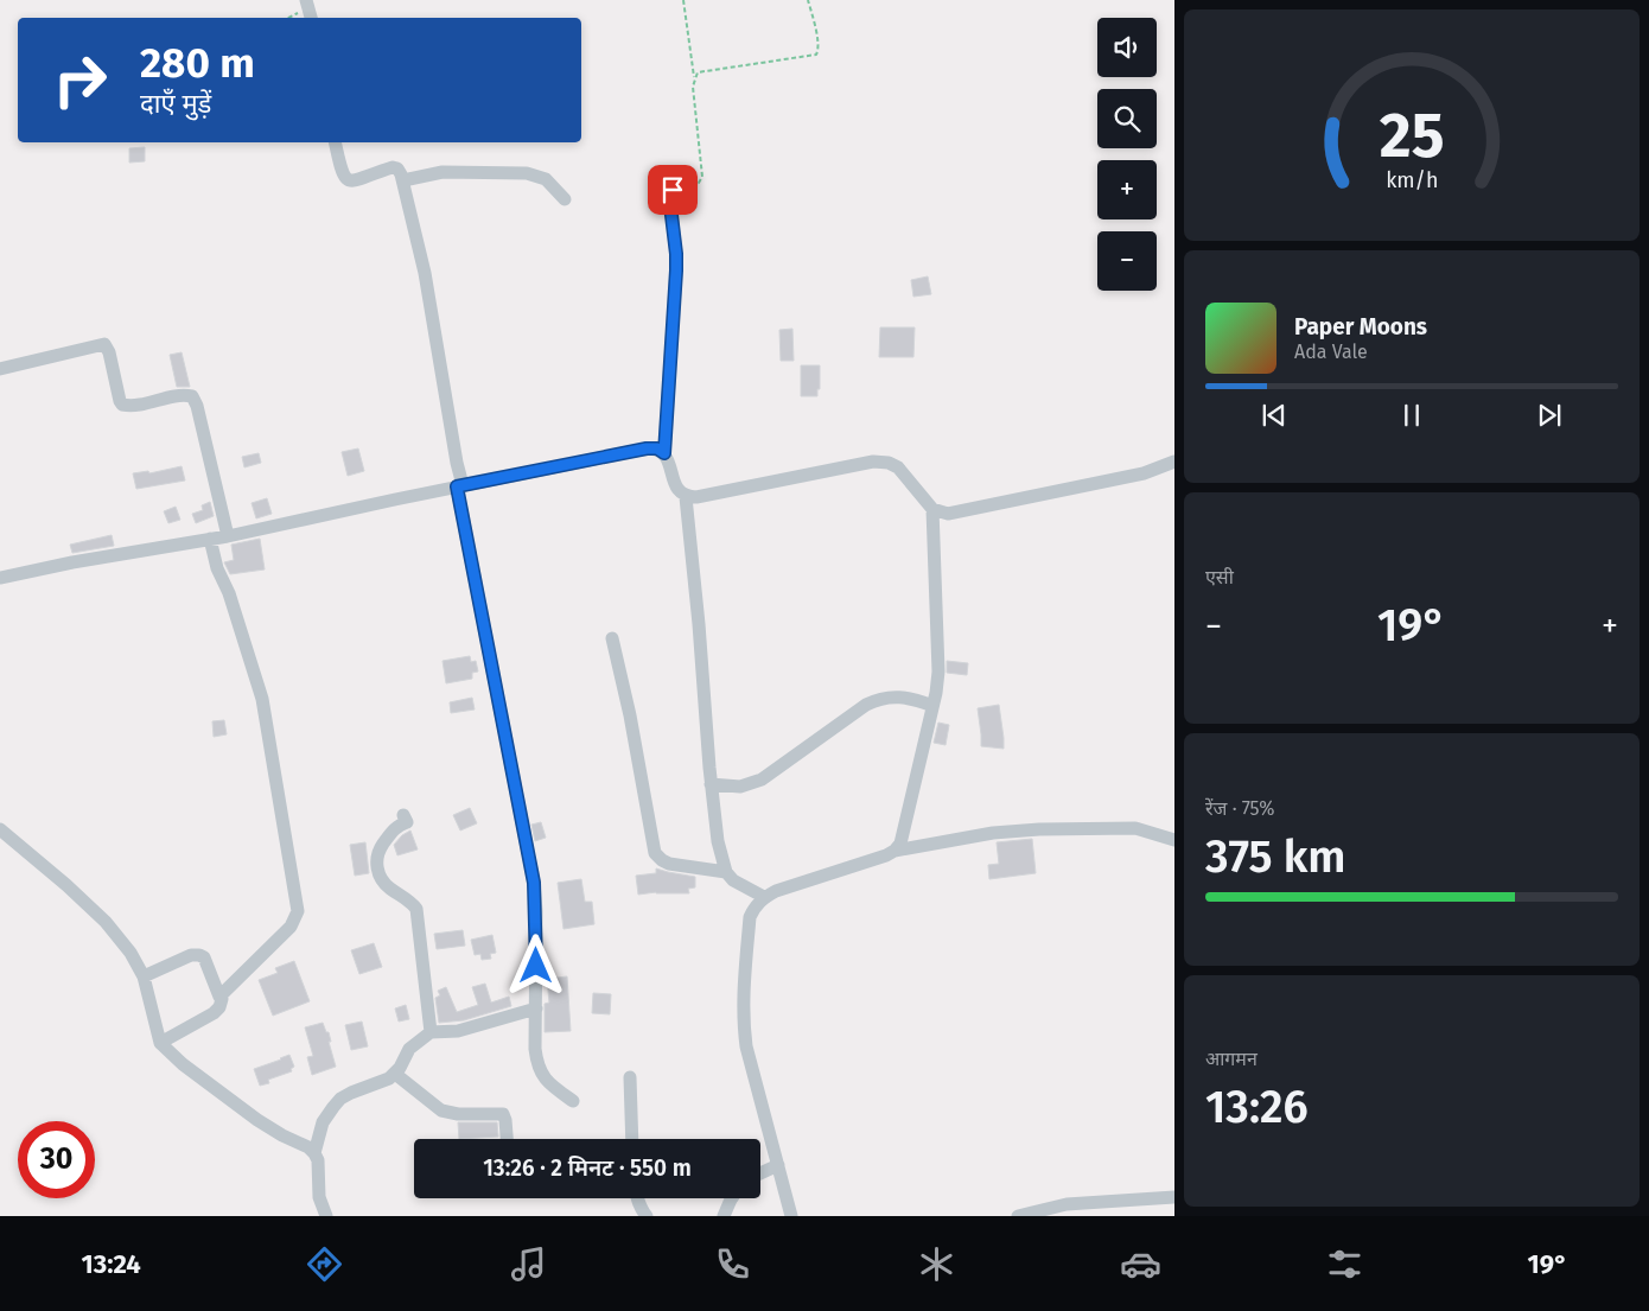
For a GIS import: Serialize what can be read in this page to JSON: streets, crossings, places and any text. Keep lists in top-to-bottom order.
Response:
{
  "page": {
    "map_buttons": ["+", "−"],
    "turn": ["280 m", "दाएँ मुड़ें"],
    "song": ["Paper Moons", "Ada Vale"],
    "tile": [
      "एसी",
      ["रेंज · 75%", "375 km"],
      ["आगमन", "13:26"]
    ],
    "heat": ["−", "19°", "+"],
    "limit": "30",
    "trip": "13:26 · 2 मिनट · 550 m",
    "tabs": ["13:24", "19°"],
    "gauge": ["25", "km/h"]
  }
}
